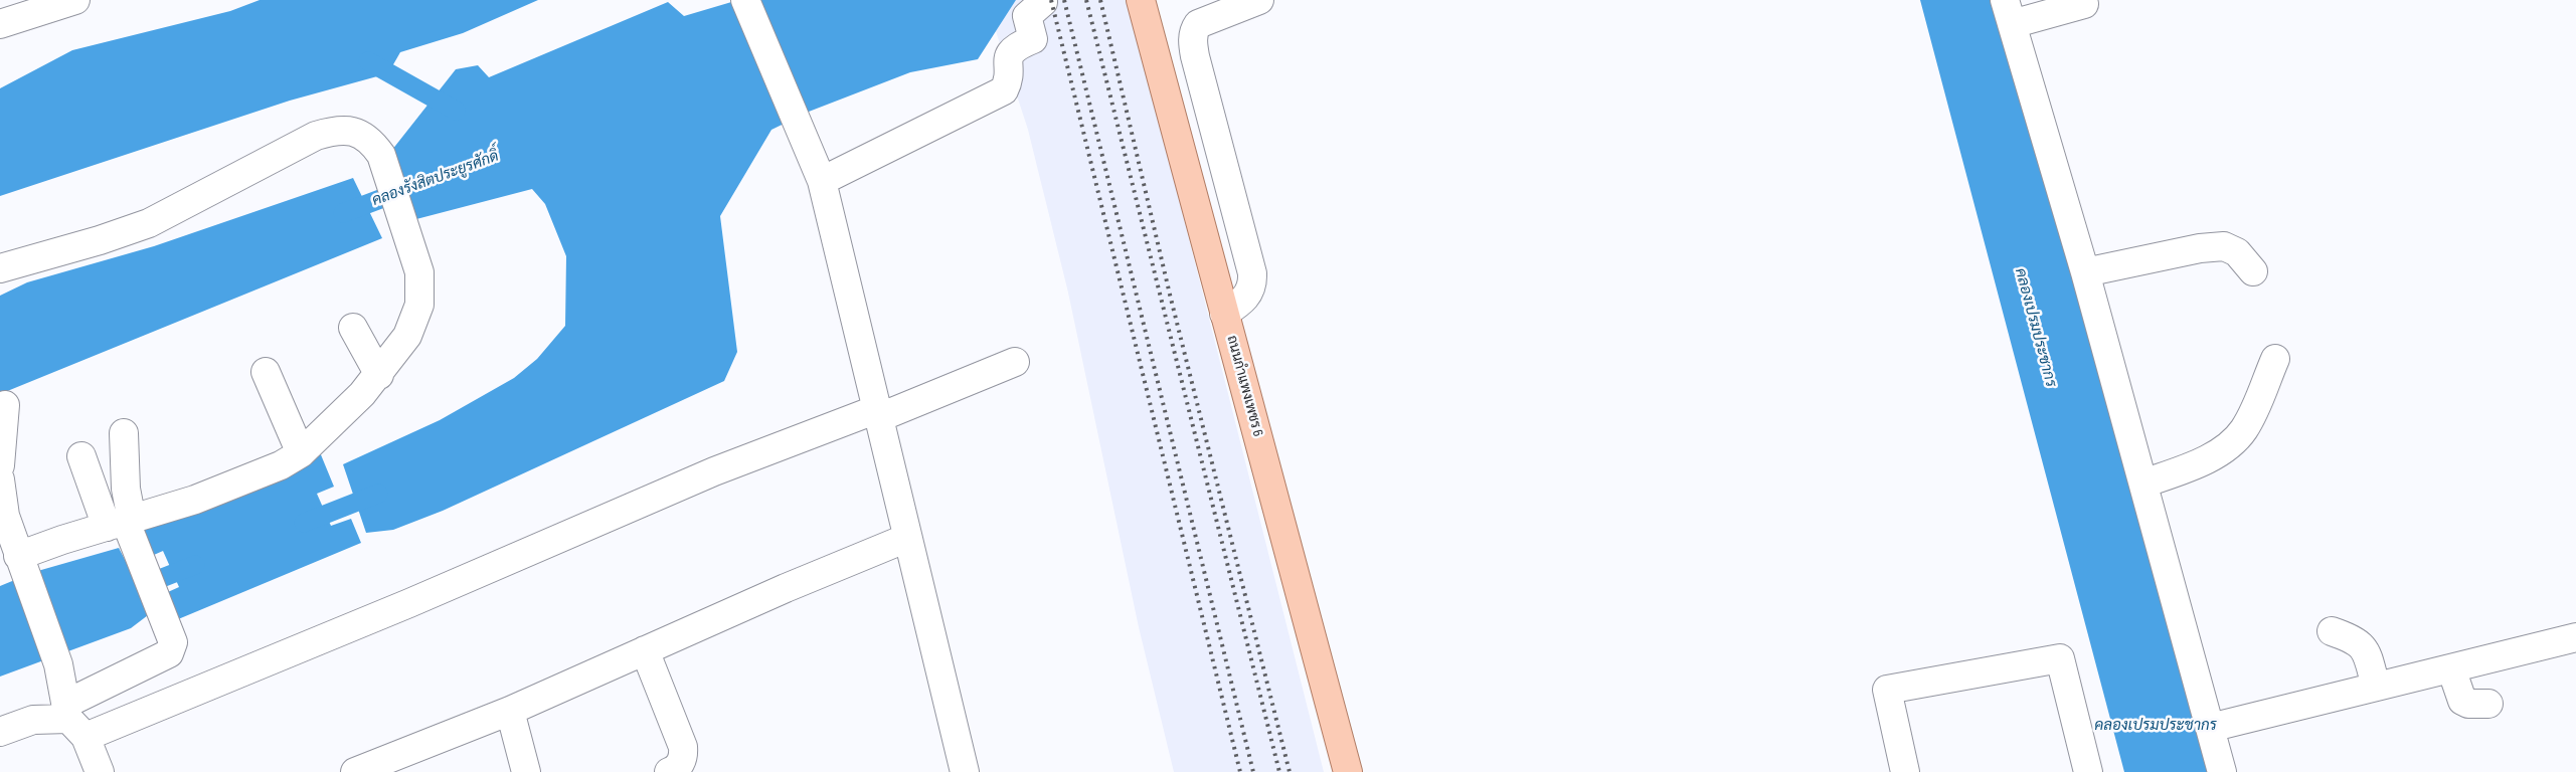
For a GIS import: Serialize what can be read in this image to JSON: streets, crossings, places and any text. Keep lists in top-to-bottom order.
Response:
{
  "streets": {
    "main road": ["ถนนกำแพงเพชร 6"]
  },
  "water": ["คลองรังสิตประยูรศักดิ์", "คลองเปรมประชากร"]
}
